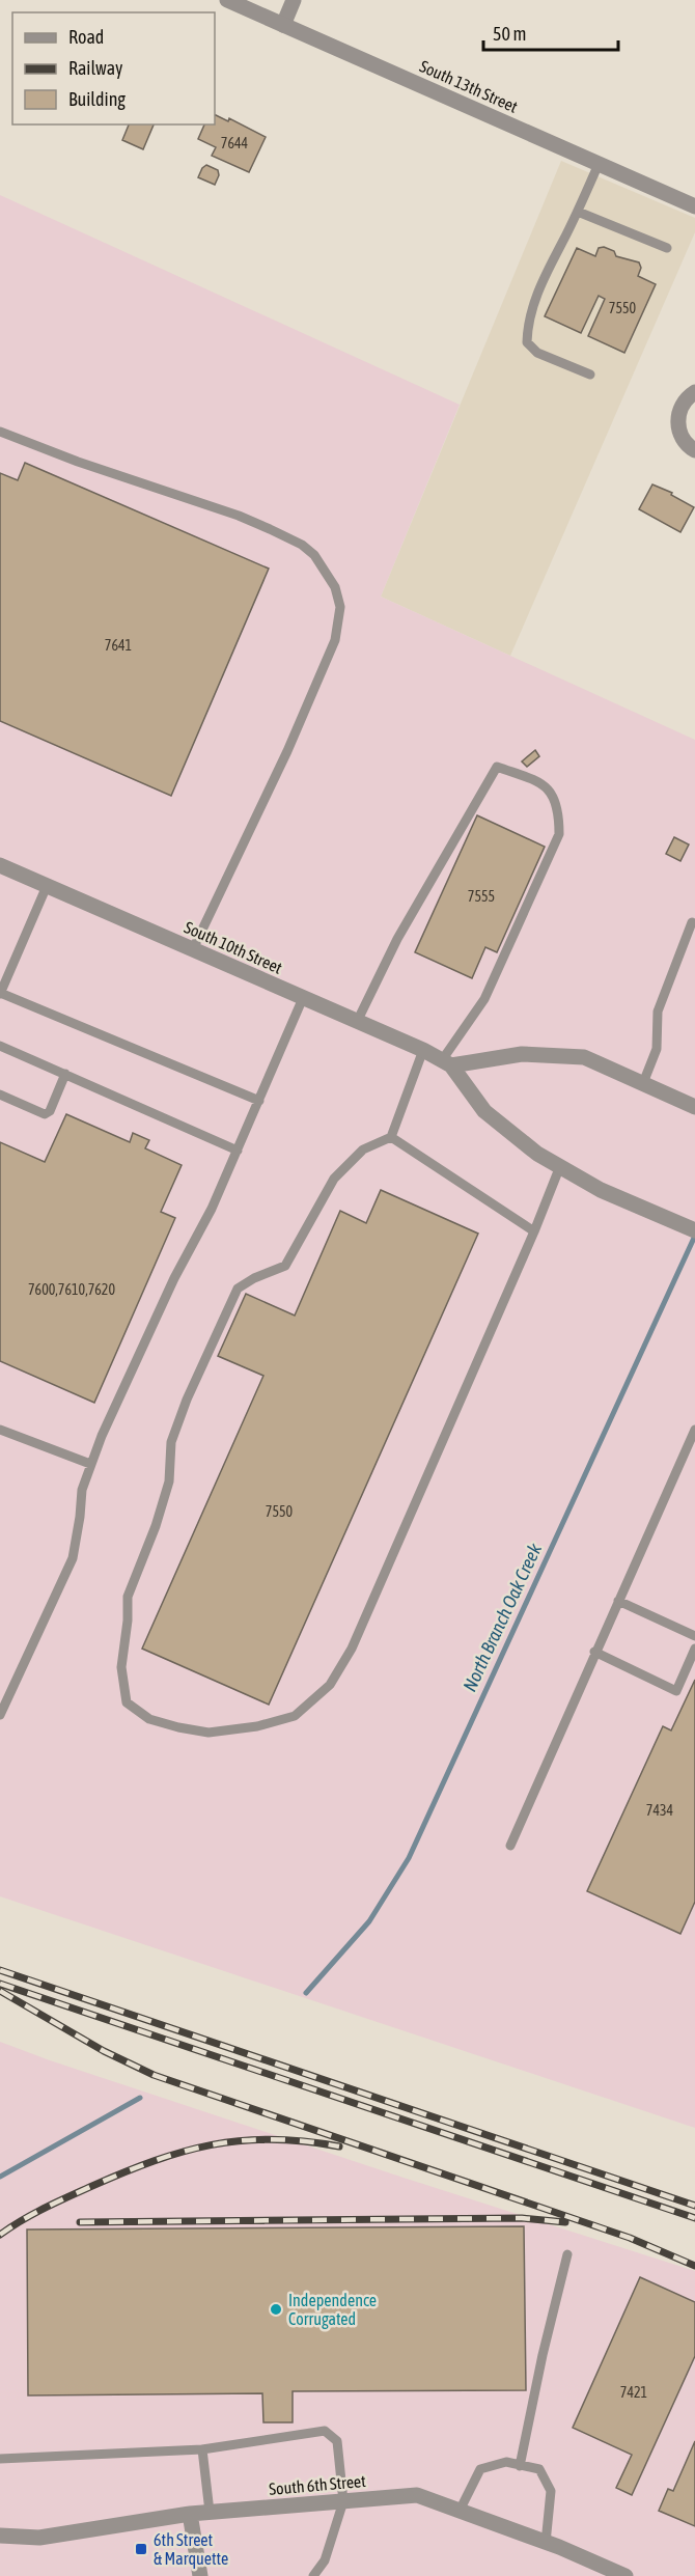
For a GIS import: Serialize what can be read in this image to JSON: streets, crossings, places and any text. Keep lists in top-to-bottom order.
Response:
{
  "streets": {
    "street": ["South 13th Street", "South 10th Street", "South 6th Street"]
  },
  "water": ["North Branch Oak Creek"],
  "places": {
    "other": ["Independence Corrugated"],
    "transit": ["6th Street & Marquette"]
  },
  "house_numbers": [
    "7644",
    "7550",
    "7641",
    "7555",
    "7600,7610,7620",
    "7550",
    "7434",
    "7421"
  ],
  "legend": ["Road", "Railway", "Building"],
  "scale_bar": "50 m"
}
